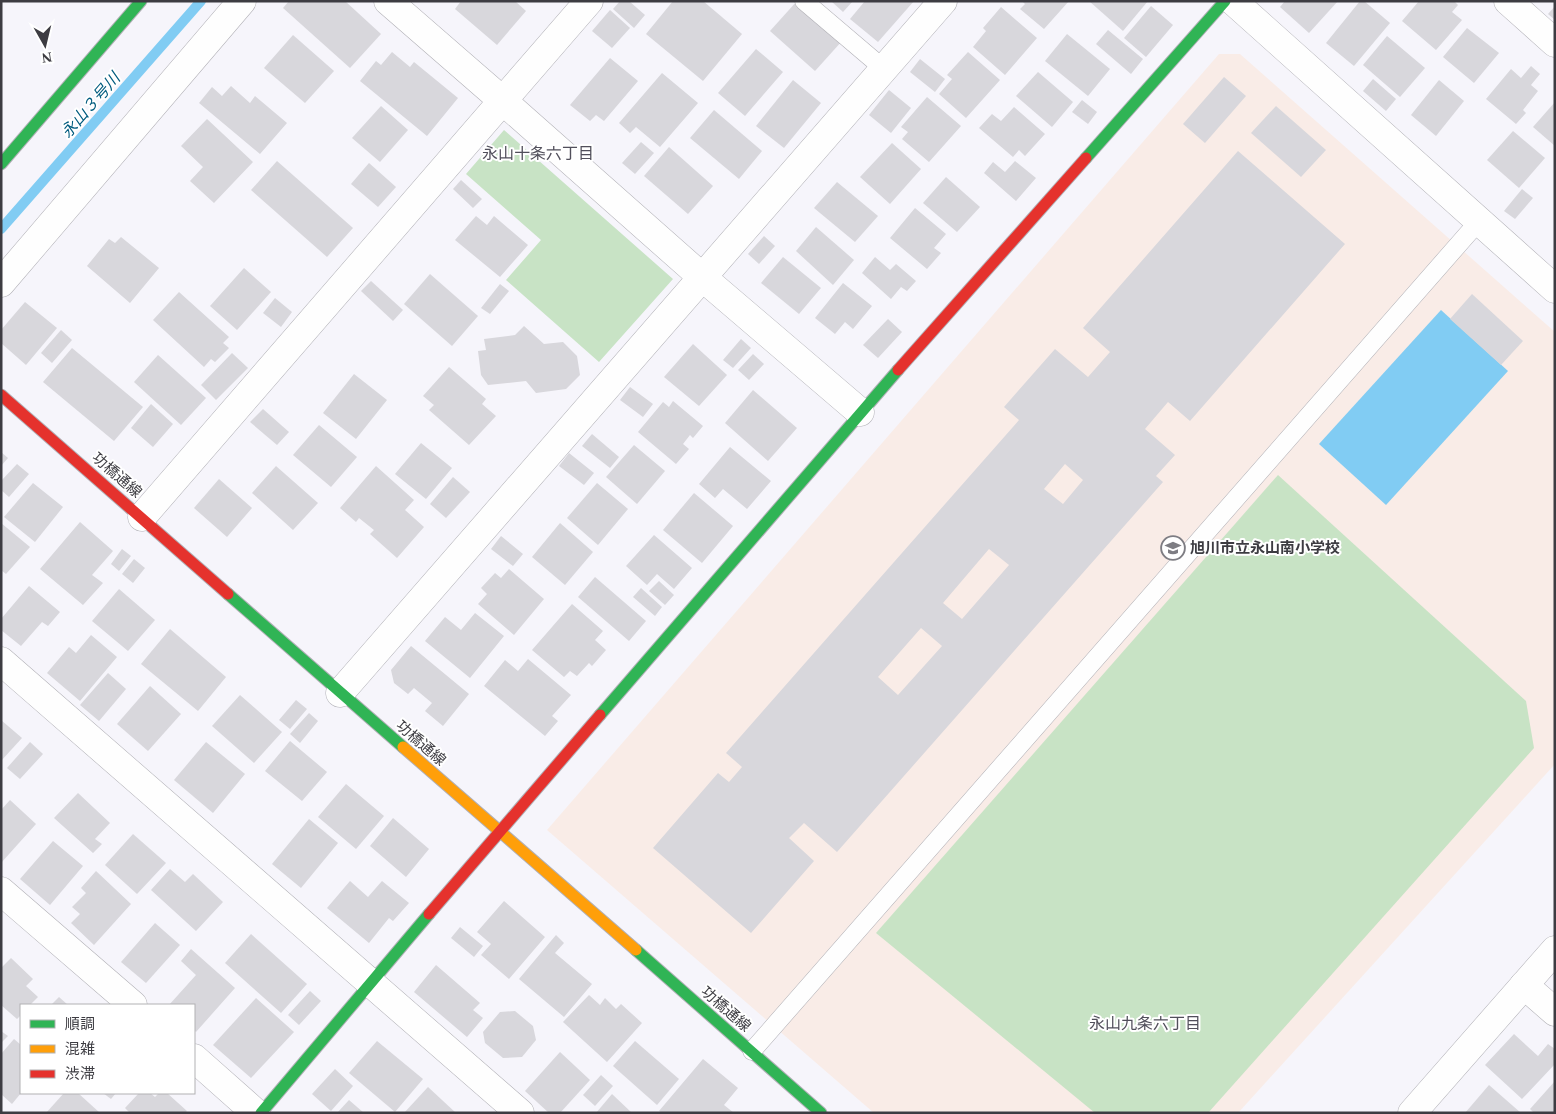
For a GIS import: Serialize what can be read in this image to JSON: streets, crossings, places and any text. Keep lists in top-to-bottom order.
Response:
{
  "streets": {
    "street": ["功橋通線"]
  },
  "districts": ["永山十条六丁目", "永山九条六丁目"],
  "water": ["永山３号川"],
  "places": {
    "school or university": ["旭川市立永山南小学校"]
  },
  "legend": ["順調", "混雑", "渋滞"],
  "north": "bottom"
}
